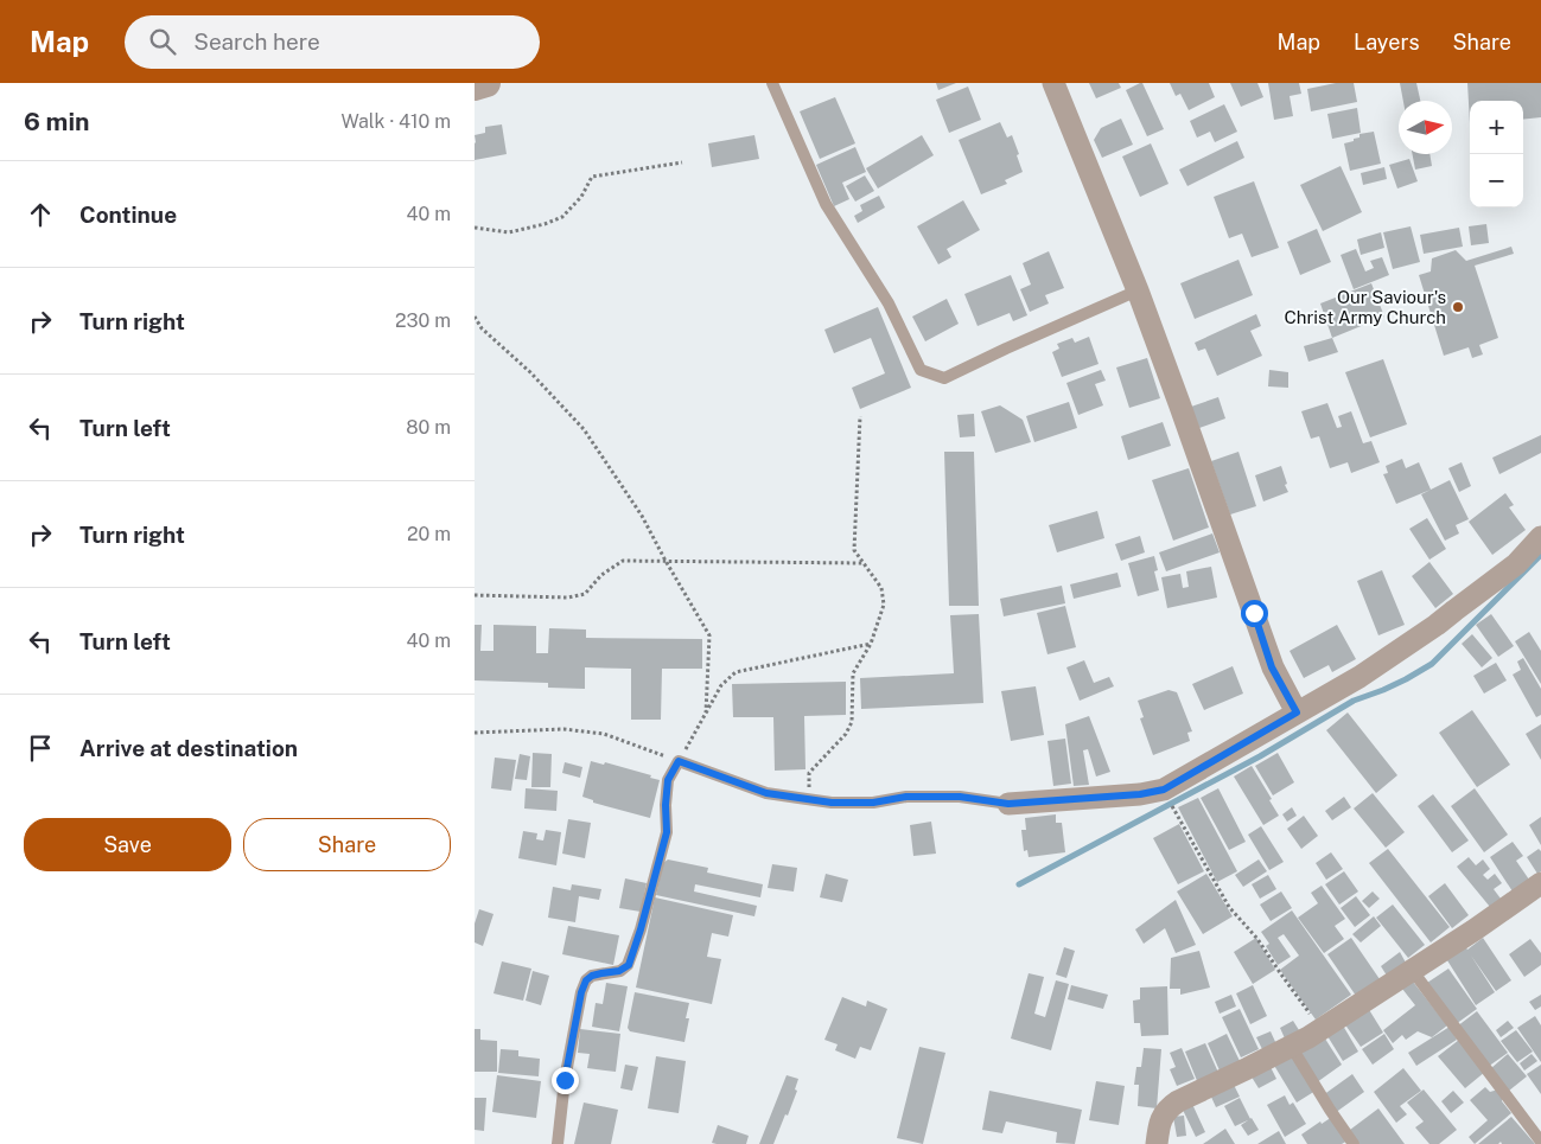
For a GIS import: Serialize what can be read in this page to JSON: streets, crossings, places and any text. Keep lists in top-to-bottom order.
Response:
{
  "places": ["Our Saviour's Christ Army Church"],
  "north": "right",
  "page": {
    "header": "Map",
    "search": "Search here",
    "nav": ["Map", "Layers", "Share"],
    "heading": ["6 min", "Walk · 410 m"],
    "map_buttons": ["+", "−"],
    "list": [
      ["Continue", "40 m"],
      ["Turn right", "230 m"],
      ["Turn left", "80 m"],
      ["Turn right", "20 m"],
      ["Turn left", "40 m"],
      "Arrive at destination"
    ],
    "buttons": ["Save", "Share"]
  }
}
